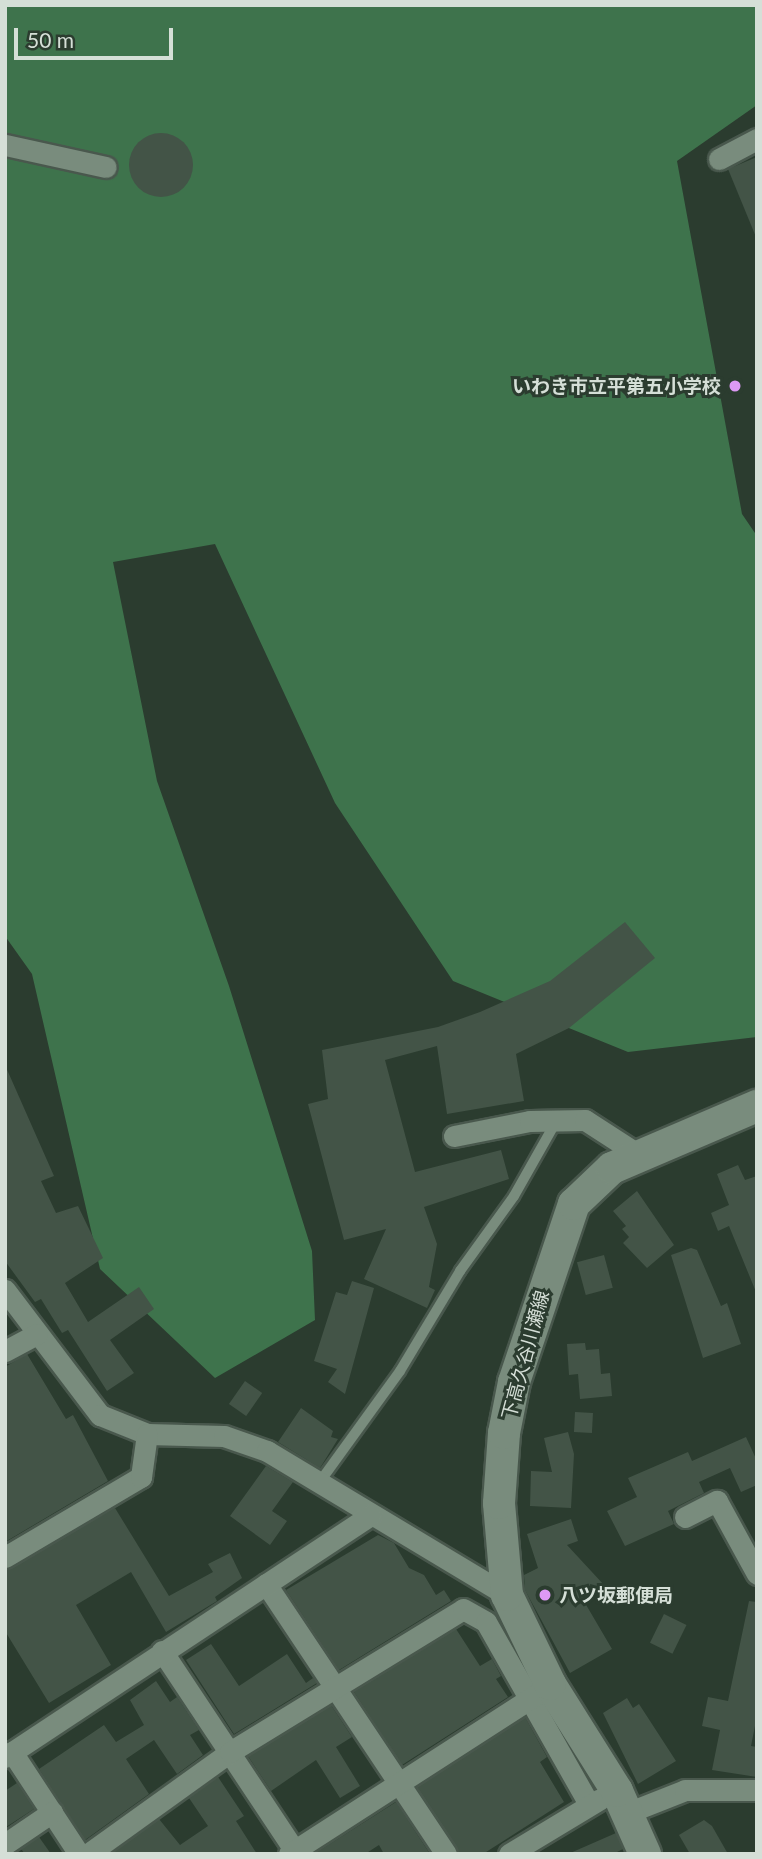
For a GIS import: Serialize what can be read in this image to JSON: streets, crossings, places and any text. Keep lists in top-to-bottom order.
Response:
{
  "streets": {
    "main road": ["下高久谷川瀬線"]
  },
  "places": ["いわき市立平第五小学校", "八ツ坂郵便局"],
  "scale_bar": "50 m"
}
